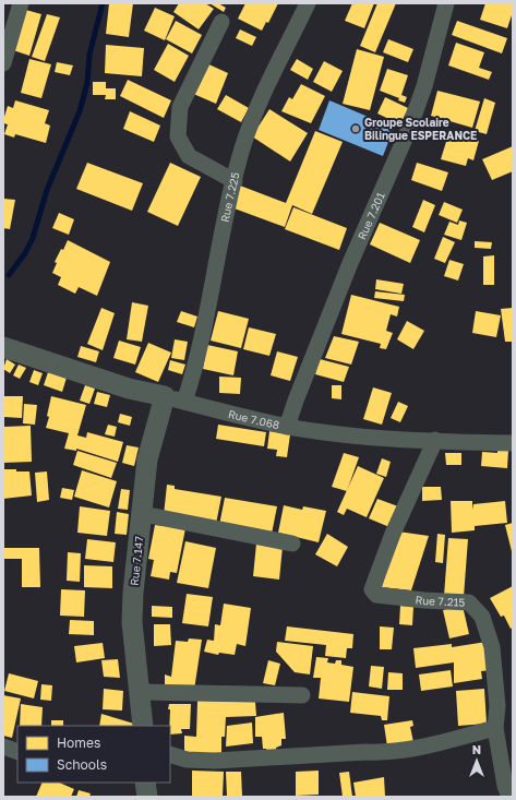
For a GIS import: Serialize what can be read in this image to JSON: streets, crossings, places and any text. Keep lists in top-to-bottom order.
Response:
{
  "streets": {
    "street": [
      "Rue 7.225",
      "Rue 7.201",
      "Rue 7.068",
      "Rue 7.147",
      "Rue 7.215"
    ]
  },
  "crossings": [
    ["Rue 7.225", "Rue 7.068"],
    ["Rue 7.201", "Rue 7.068"],
    ["Rue 7.068", "Rue 7.147"],
    ["Rue 7.068", "Rue 7.215"]
  ],
  "places": ["Groupe Scolaire Bilingue ESPERANCE"],
  "legend": ["Homes", "Schools"],
  "north": "top"
}
